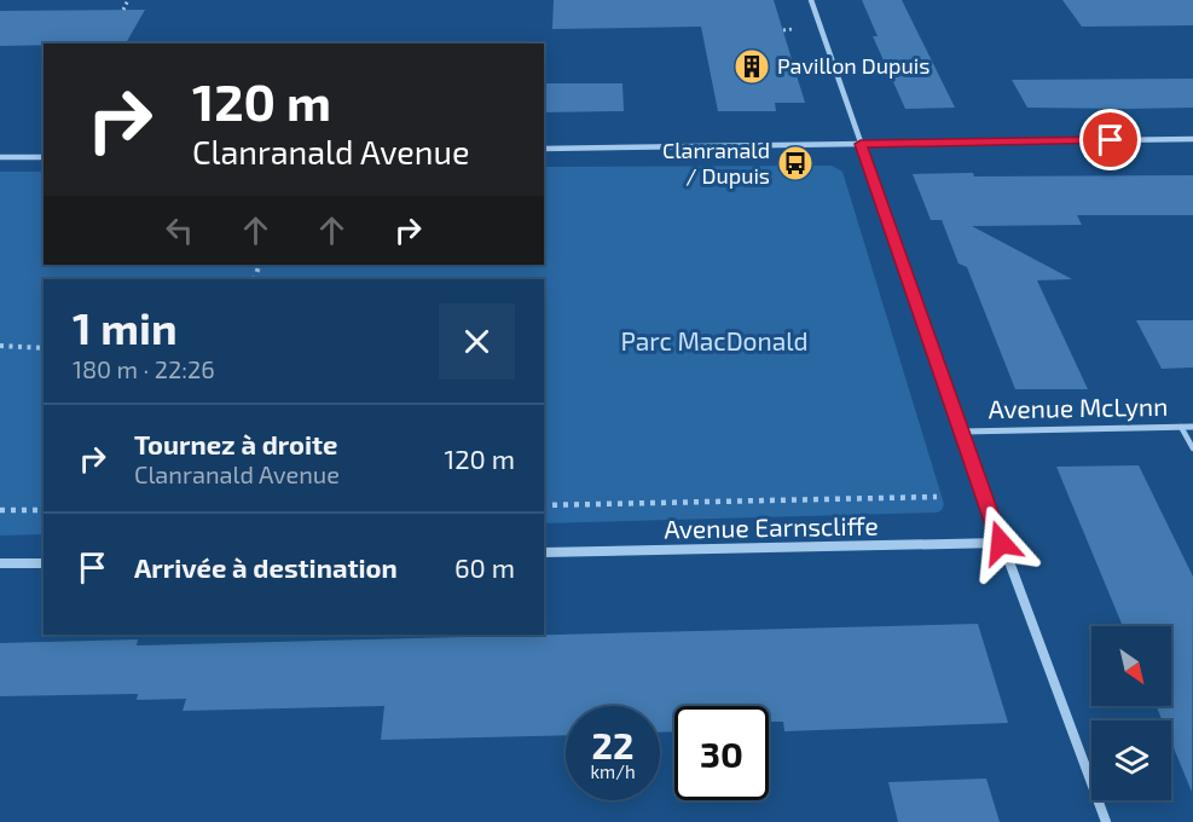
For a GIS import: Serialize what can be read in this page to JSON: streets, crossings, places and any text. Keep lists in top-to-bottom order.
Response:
{
  "streets": {
    "street": ["Avenue McLynn", "Avenue Earnscliffe"]
  },
  "parks": ["Parc MacDonald"],
  "places": {
    "building": ["Pavillon Dupuis"],
    "bus stop": ["Clanranald / Dupuis"]
  },
  "north": "bottom right",
  "page": {
    "turn": ["120 m", "Clanranald Avenue"],
    "heading": ["1 min", "180 m · 22:26"],
    "list": [
      {
        "name": "Tournez à droite",
        "note": "Clanranald Avenue",
        "value": "120 m"
      },
      {
        "name": "Arrivée à destination",
        "value": "60 m"
      }
    ],
    "speed": "22 km/h",
    "limit": "30"
  }
}
